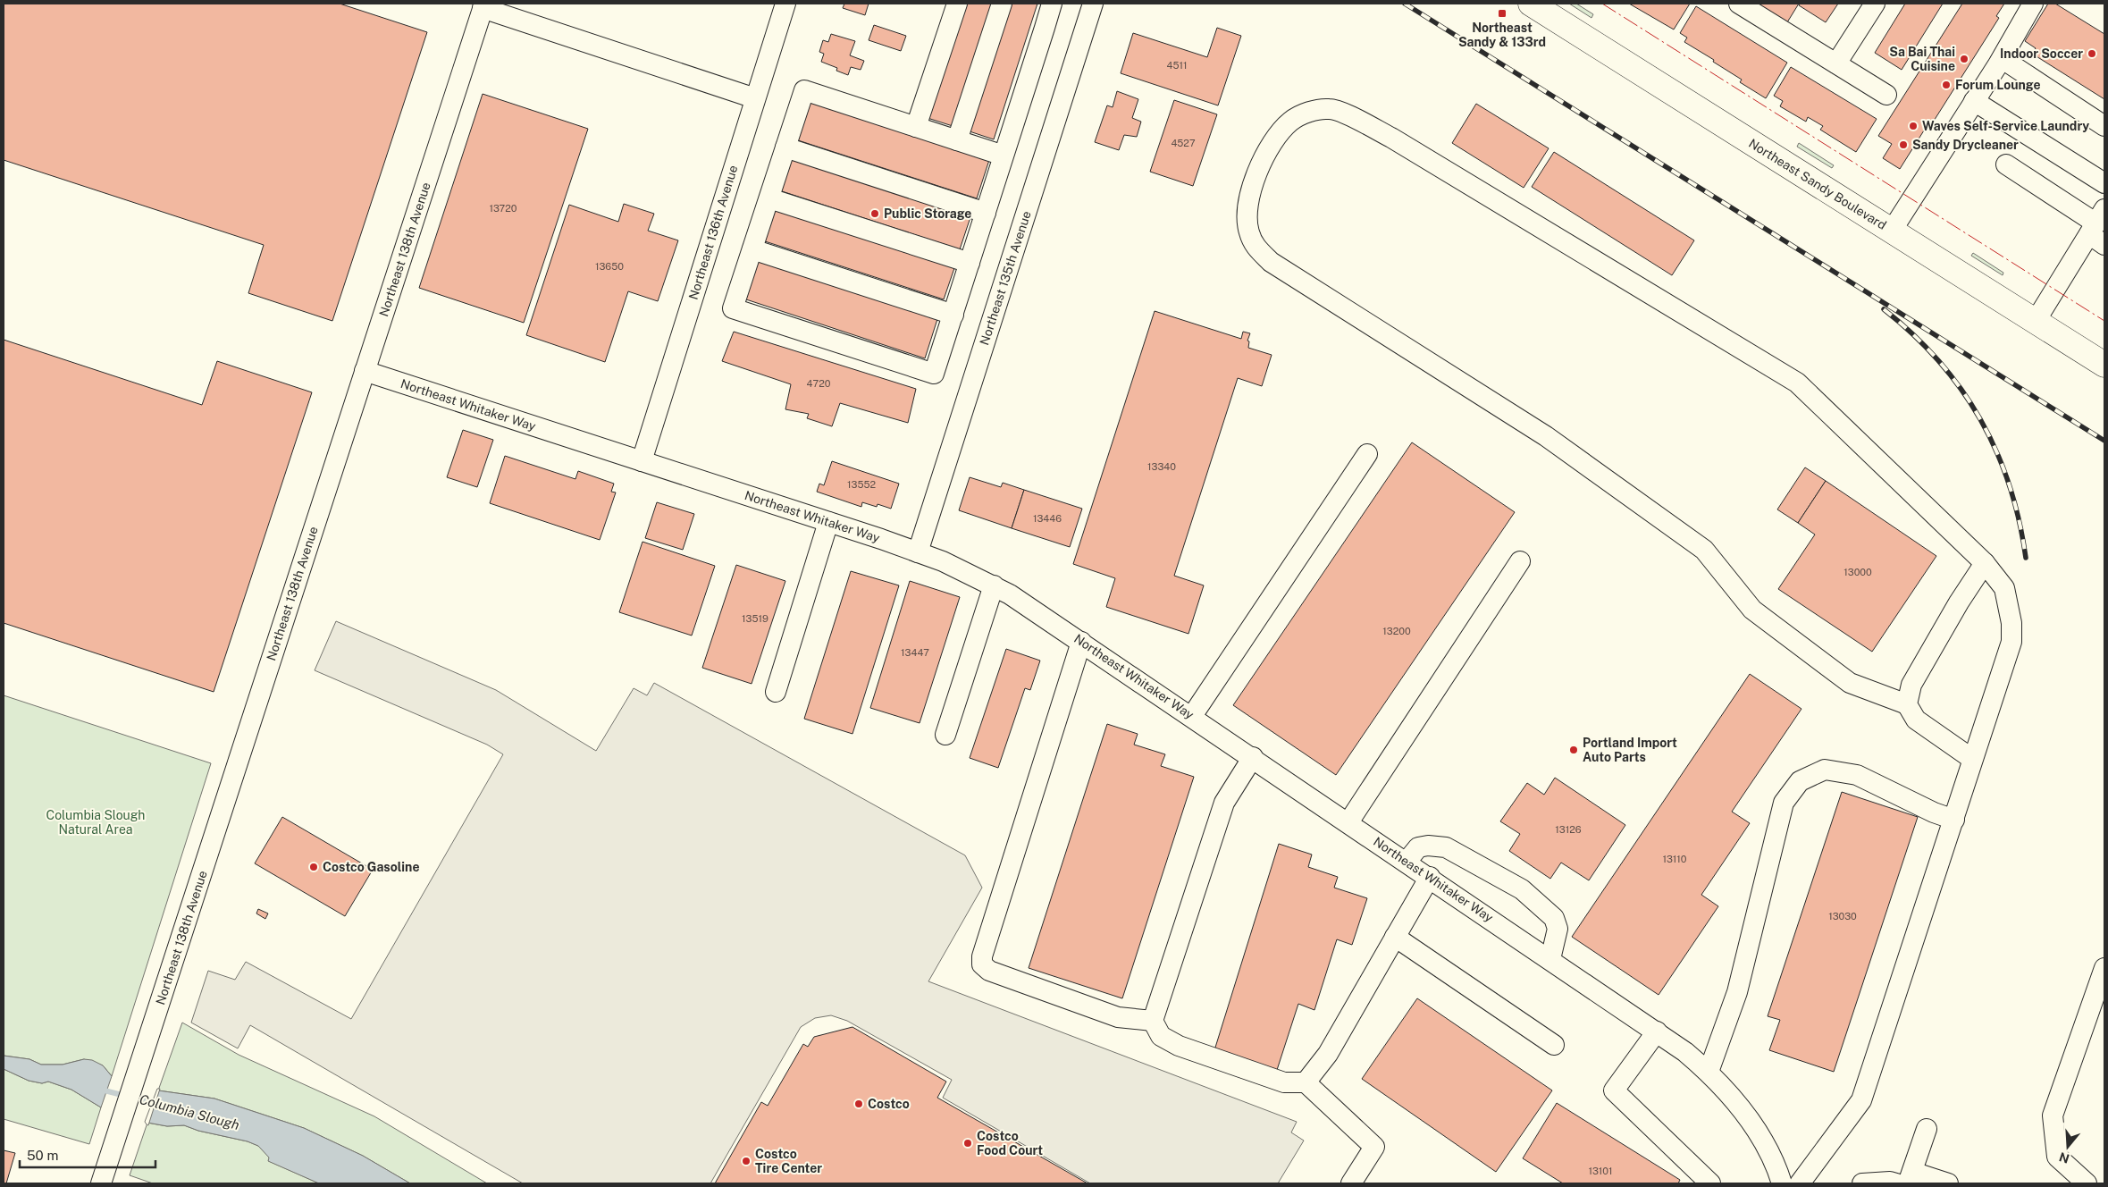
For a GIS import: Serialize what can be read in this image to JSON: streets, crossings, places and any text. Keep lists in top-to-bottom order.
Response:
{
  "streets": {
    "main road": ["Northeast Sandy Boulevard"],
    "street": [
      "Northeast 136th Avenue",
      "Northeast 138th Avenue",
      "Northeast 135th Avenue",
      "Northeast Whitaker Way"
    ]
  },
  "crossings": [
    ["Northeast 136th Avenue", "Northeast Whitaker Way"],
    ["Northeast 138th Avenue", "Northeast Whitaker Way"],
    ["Northeast 135th Avenue", "Northeast Whitaker Way"]
  ],
  "water": ["Columbia Slough"],
  "parks": ["Columbia Slough Natural Area"],
  "places": {
    "transit": ["Northeast Sandy & 133rd"],
    "other": [
      "Indoor Soccer",
      "Sa Bai Thai Cuisine",
      "Forum Lounge",
      "Waves Self-Service Laundry",
      "Sandy Drycleaner",
      "Public Storage",
      "Portland Import Auto Parts",
      "Costco Gasoline",
      "Costco",
      "Costco Food Court",
      "Costco Tire Center"
    ]
  },
  "house_numbers": [
    "4511",
    "4527",
    "13720",
    "13650",
    "4720",
    "13340",
    "13552",
    "13446",
    "13000",
    "13519",
    "13200",
    "13447",
    "13126",
    "13110",
    "13030",
    "13101"
  ],
  "scale_bar": "50 m",
  "north": "bottom"
}
